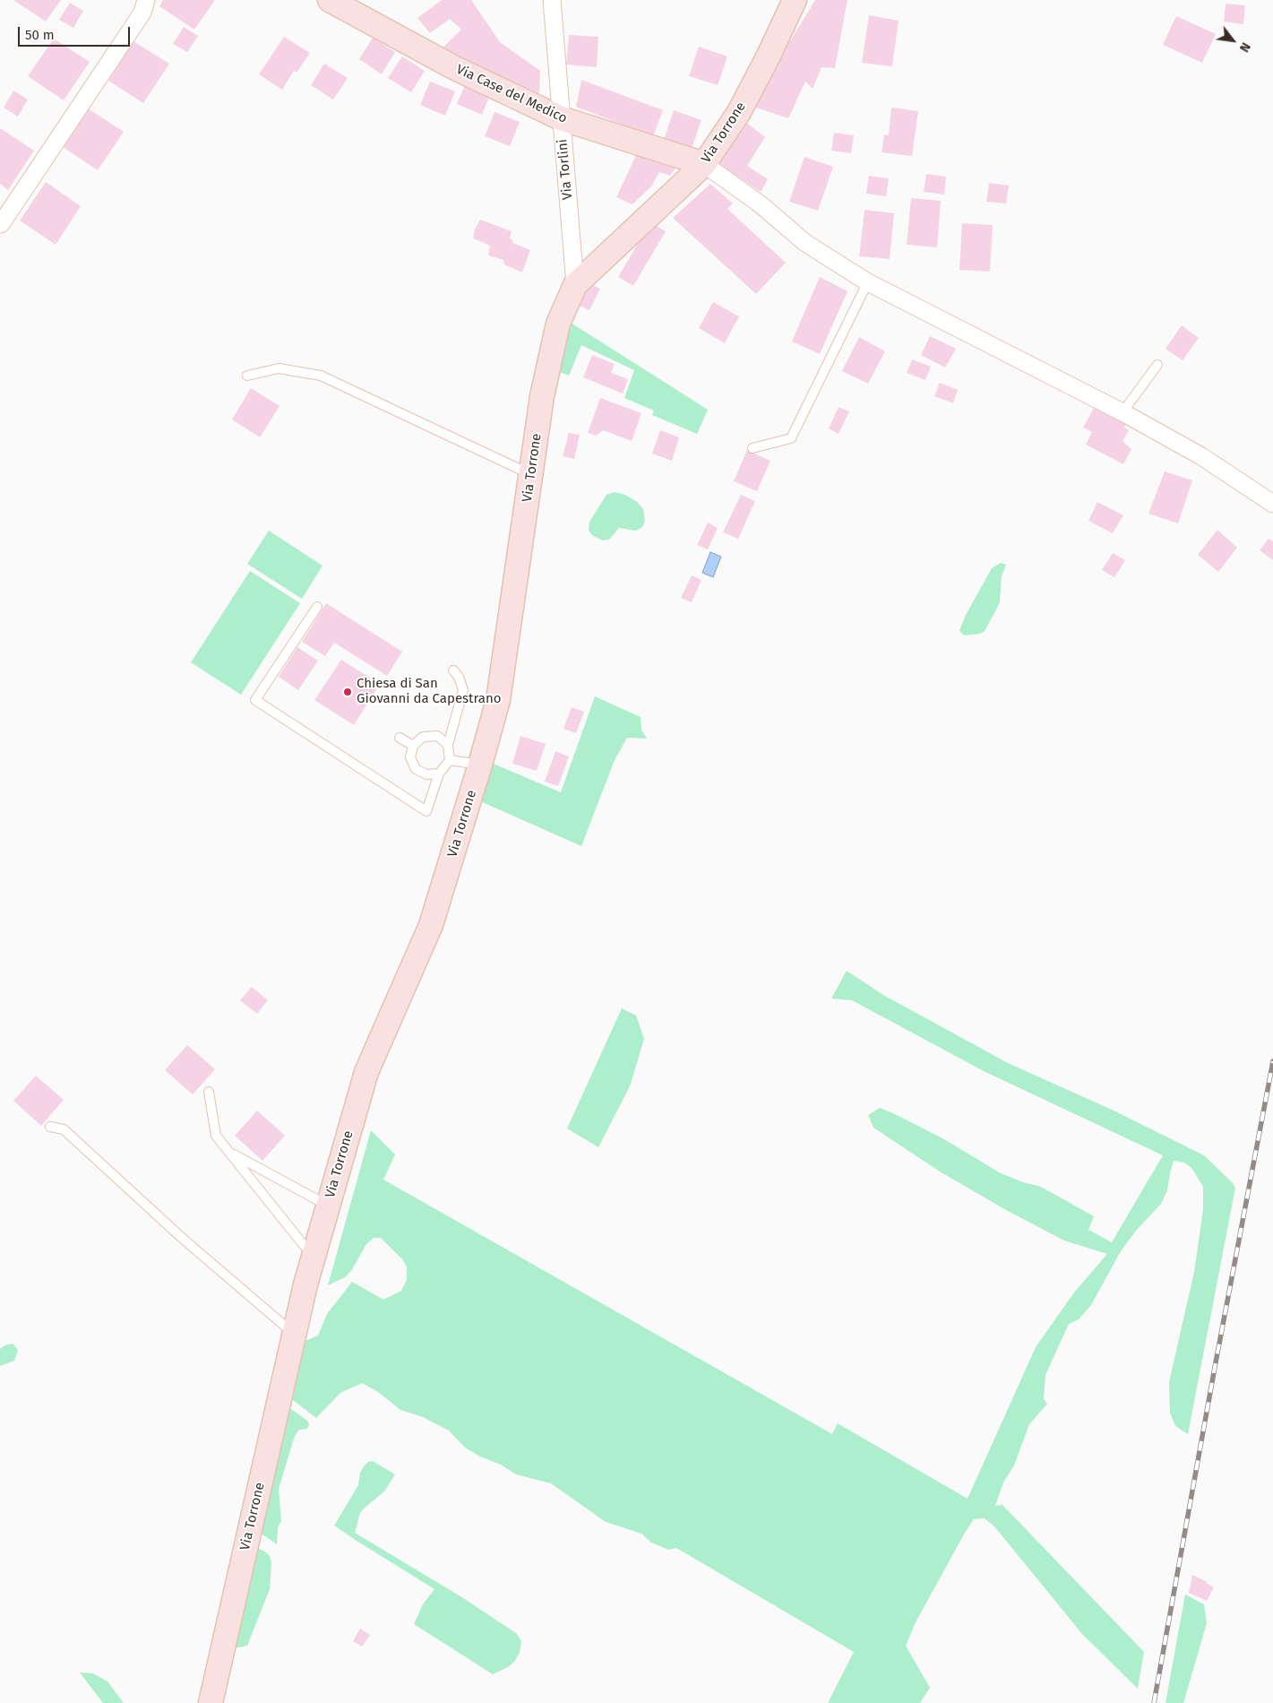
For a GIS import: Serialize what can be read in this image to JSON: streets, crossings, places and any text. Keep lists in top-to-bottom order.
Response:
{
  "streets": {
    "main road": ["Via Case del Medico", "Via Torrone"],
    "street": ["Via Torlini"]
  },
  "crossings": [
    ["Via Case del Medico", "Via Torrone"],
    ["Via Case del Medico", "Via Torlini"],
    ["Via Torrone", "Via Torlini"]
  ],
  "places": ["Chiesa di San Giovanni da Capestrano"],
  "scale_bar": "50 m",
  "north": "bottom right"
}
